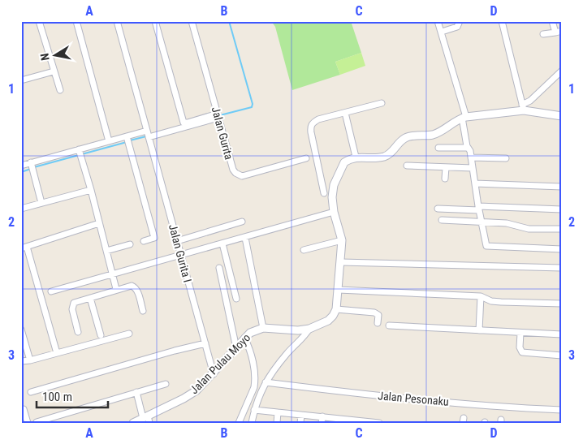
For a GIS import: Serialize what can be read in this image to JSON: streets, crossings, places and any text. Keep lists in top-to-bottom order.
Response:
{
  "streets": {
    "street": [
      "Jalan Gurita",
      "Jalan Gurita I",
      "Jalan Pulau Moyo",
      "Jalan Pesonaku"
    ]
  },
  "crossings": [
    ["Jalan Gurita I", "Jalan Pulau Moyo"]
  ],
  "scale_bar": "100 m",
  "north": "left",
  "grid": {
    "columns": [
      "A",
      "B",
      "C",
      "D"
    ],
    "rows": ["1", "2", "3"]
  }
}
